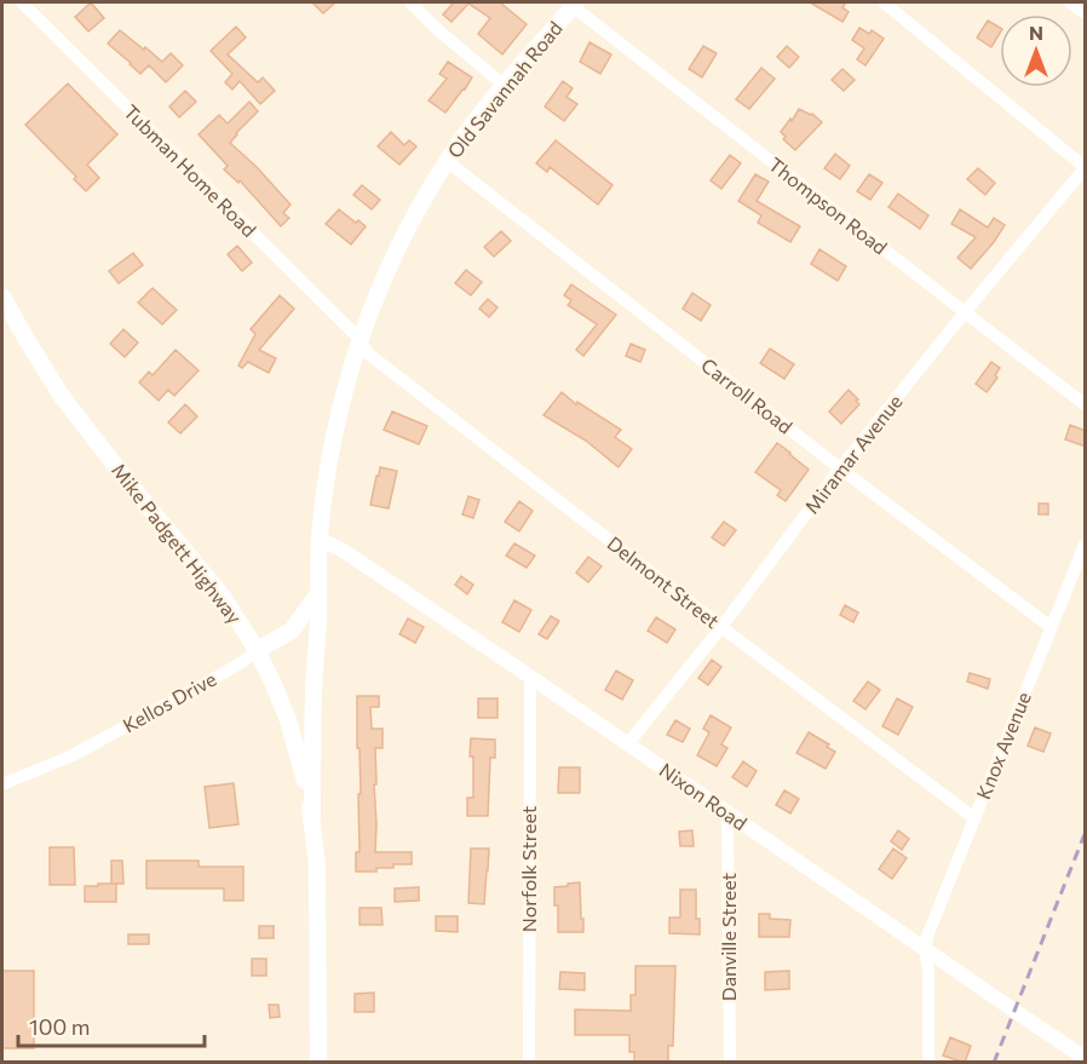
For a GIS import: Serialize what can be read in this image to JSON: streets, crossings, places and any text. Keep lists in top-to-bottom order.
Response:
{
  "streets": {
    "main road": ["Old Savannah Road", "Mike Padgett Highway", "Kellos Drive"],
    "street": [
      "Tubman Home Road",
      "Thompson Road",
      "Carroll Road",
      "Miramar Avenue",
      "Delmont Street",
      "Knox Avenue",
      "Nixon Road",
      "Norfolk Street",
      "Danville Street"
    ]
  },
  "crossings": [
    ["Old Savannah Road", "Tubman Home Road"],
    ["Old Savannah Road", "Thompson Road"],
    ["Old Savannah Road", "Carroll Road"],
    ["Old Savannah Road", "Mike Padgett Highway"],
    ["Old Savannah Road", "Delmont Street"],
    ["Old Savannah Road", "Kellos Drive"],
    ["Old Savannah Road", "Nixon Road"],
    ["Tubman Home Road", "Delmont Street"],
    ["Thompson Road", "Miramar Avenue"],
    ["Carroll Road", "Miramar Avenue"],
    ["Carroll Road", "Knox Avenue"],
    ["Miramar Avenue", "Delmont Street"],
    ["Miramar Avenue", "Nixon Road"],
    ["Mike Padgett Highway", "Kellos Drive"],
    ["Delmont Street", "Knox Avenue"],
    ["Knox Avenue", "Nixon Road"],
    ["Nixon Road", "Norfolk Street"],
    ["Nixon Road", "Danville Street"]
  ],
  "scale_bar": "100 m",
  "north": "top"
}
